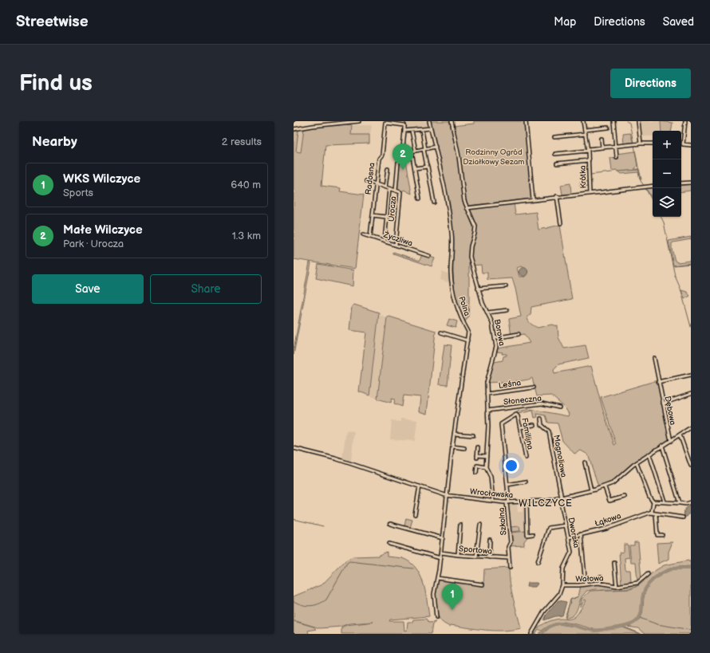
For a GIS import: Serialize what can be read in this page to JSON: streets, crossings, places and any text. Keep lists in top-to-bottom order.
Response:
{
  "streets": {
    "street": [
      "Krótka",
      "Radosna",
      "Urocza",
      "Życzliwa",
      "Polna",
      "Borowa",
      "Leśna",
      "Słoneczna",
      "Dębowa",
      "Familijna",
      "Magnoliowa",
      "Wrocławska",
      "Łąkowa",
      "Szkolna",
      "Dworska",
      "Sportowa",
      "Wałowa"
    ]
  },
  "crossings": [
    ["Radosna", "Urocza"],
    ["Radosna", "Życzliwa"],
    ["Urocza", "Życzliwa"],
    ["Polna", "Wrocławska"],
    ["Borowa", "Leśna"],
    ["Borowa", "Słoneczna"],
    ["Borowa", "Wrocławska"],
    ["Dębowa", "Wrocławska"],
    ["Familijna", "Wrocławska"],
    ["Familijna", "Szkolna"],
    ["Magnoliowa", "Wrocławska"],
    ["Magnoliowa", "Dworska"],
    ["Wrocławska", "Szkolna"],
    ["Wrocławska", "Dworska"],
    ["Łąkowa", "Dworska"],
    ["Szkolna", "Sportowa"],
    ["Dworska", "Wałowa"]
  ],
  "districts": ["WILCZYCE"],
  "parks": ["Rodzinny Ogród Działkowy Sezam"],
  "page": {
    "header": "Streetwise",
    "nav": ["Map", "Directions", "Saved"],
    "buttons": [
      "Directions",
      ["Save", "Share"]
    ],
    "title": "Find us",
    "heading": ["Nearby", "2 results"],
    "map_buttons": ["+", "−"],
    "pins": ["2", "1"],
    "list": [
      {
        "mark": "1",
        "name": "WKS Wilczyce",
        "note": "Sports",
        "value": "640 m"
      },
      {
        "mark": "2",
        "name": "Małe Wilczyce",
        "note": "Park · Urocza",
        "value": "1.3 km"
      }
    ]
  }
}
